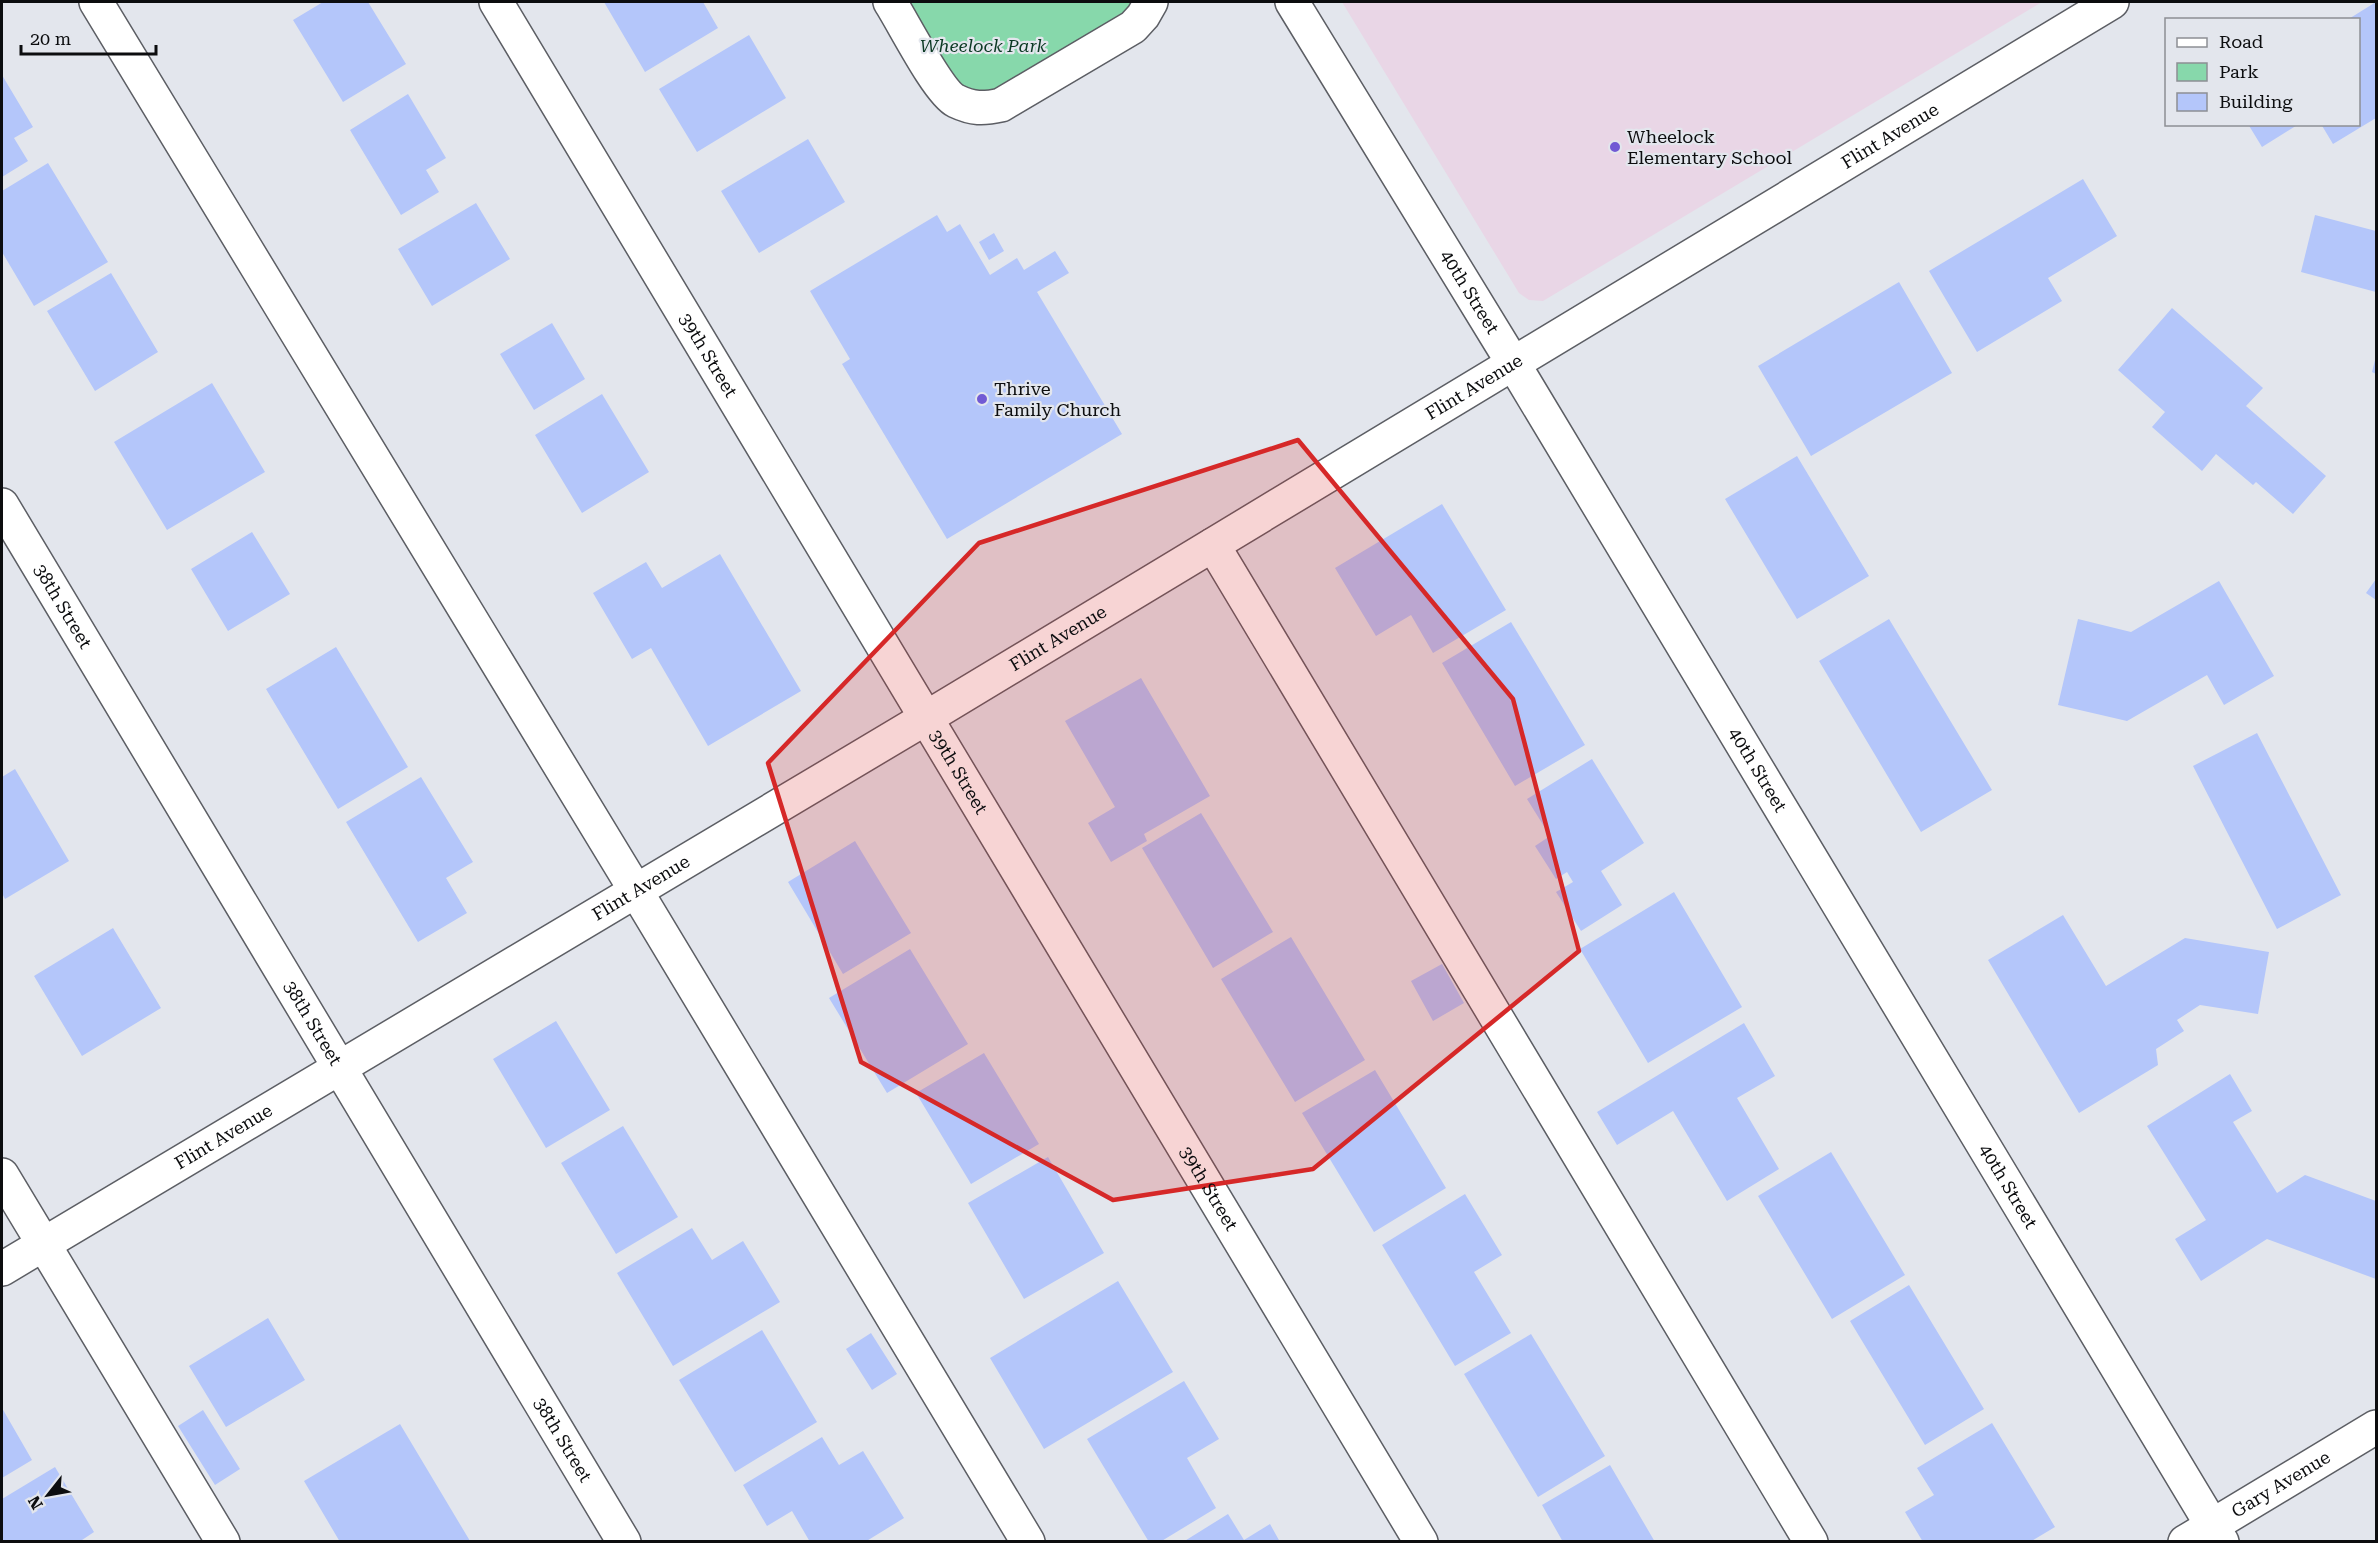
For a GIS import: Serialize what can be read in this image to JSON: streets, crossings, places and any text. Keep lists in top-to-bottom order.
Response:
{
  "streets": {
    "street": [
      "Flint Avenue",
      "40th Street",
      "39th Street",
      "38th Street",
      "Gary Avenue"
    ]
  },
  "crossings": [
    ["Flint Avenue", "40th Street"],
    ["Flint Avenue", "39th Street"],
    ["Flint Avenue", "38th Street"],
    ["40th Street", "Gary Avenue"]
  ],
  "parks": ["Wheelock Park"],
  "places": ["Wheelock Elementary School", "Thrive Family Church"],
  "legend": ["Road", "Park", "Building"],
  "scale_bar": "20 m",
  "north": "bottom left"
}
